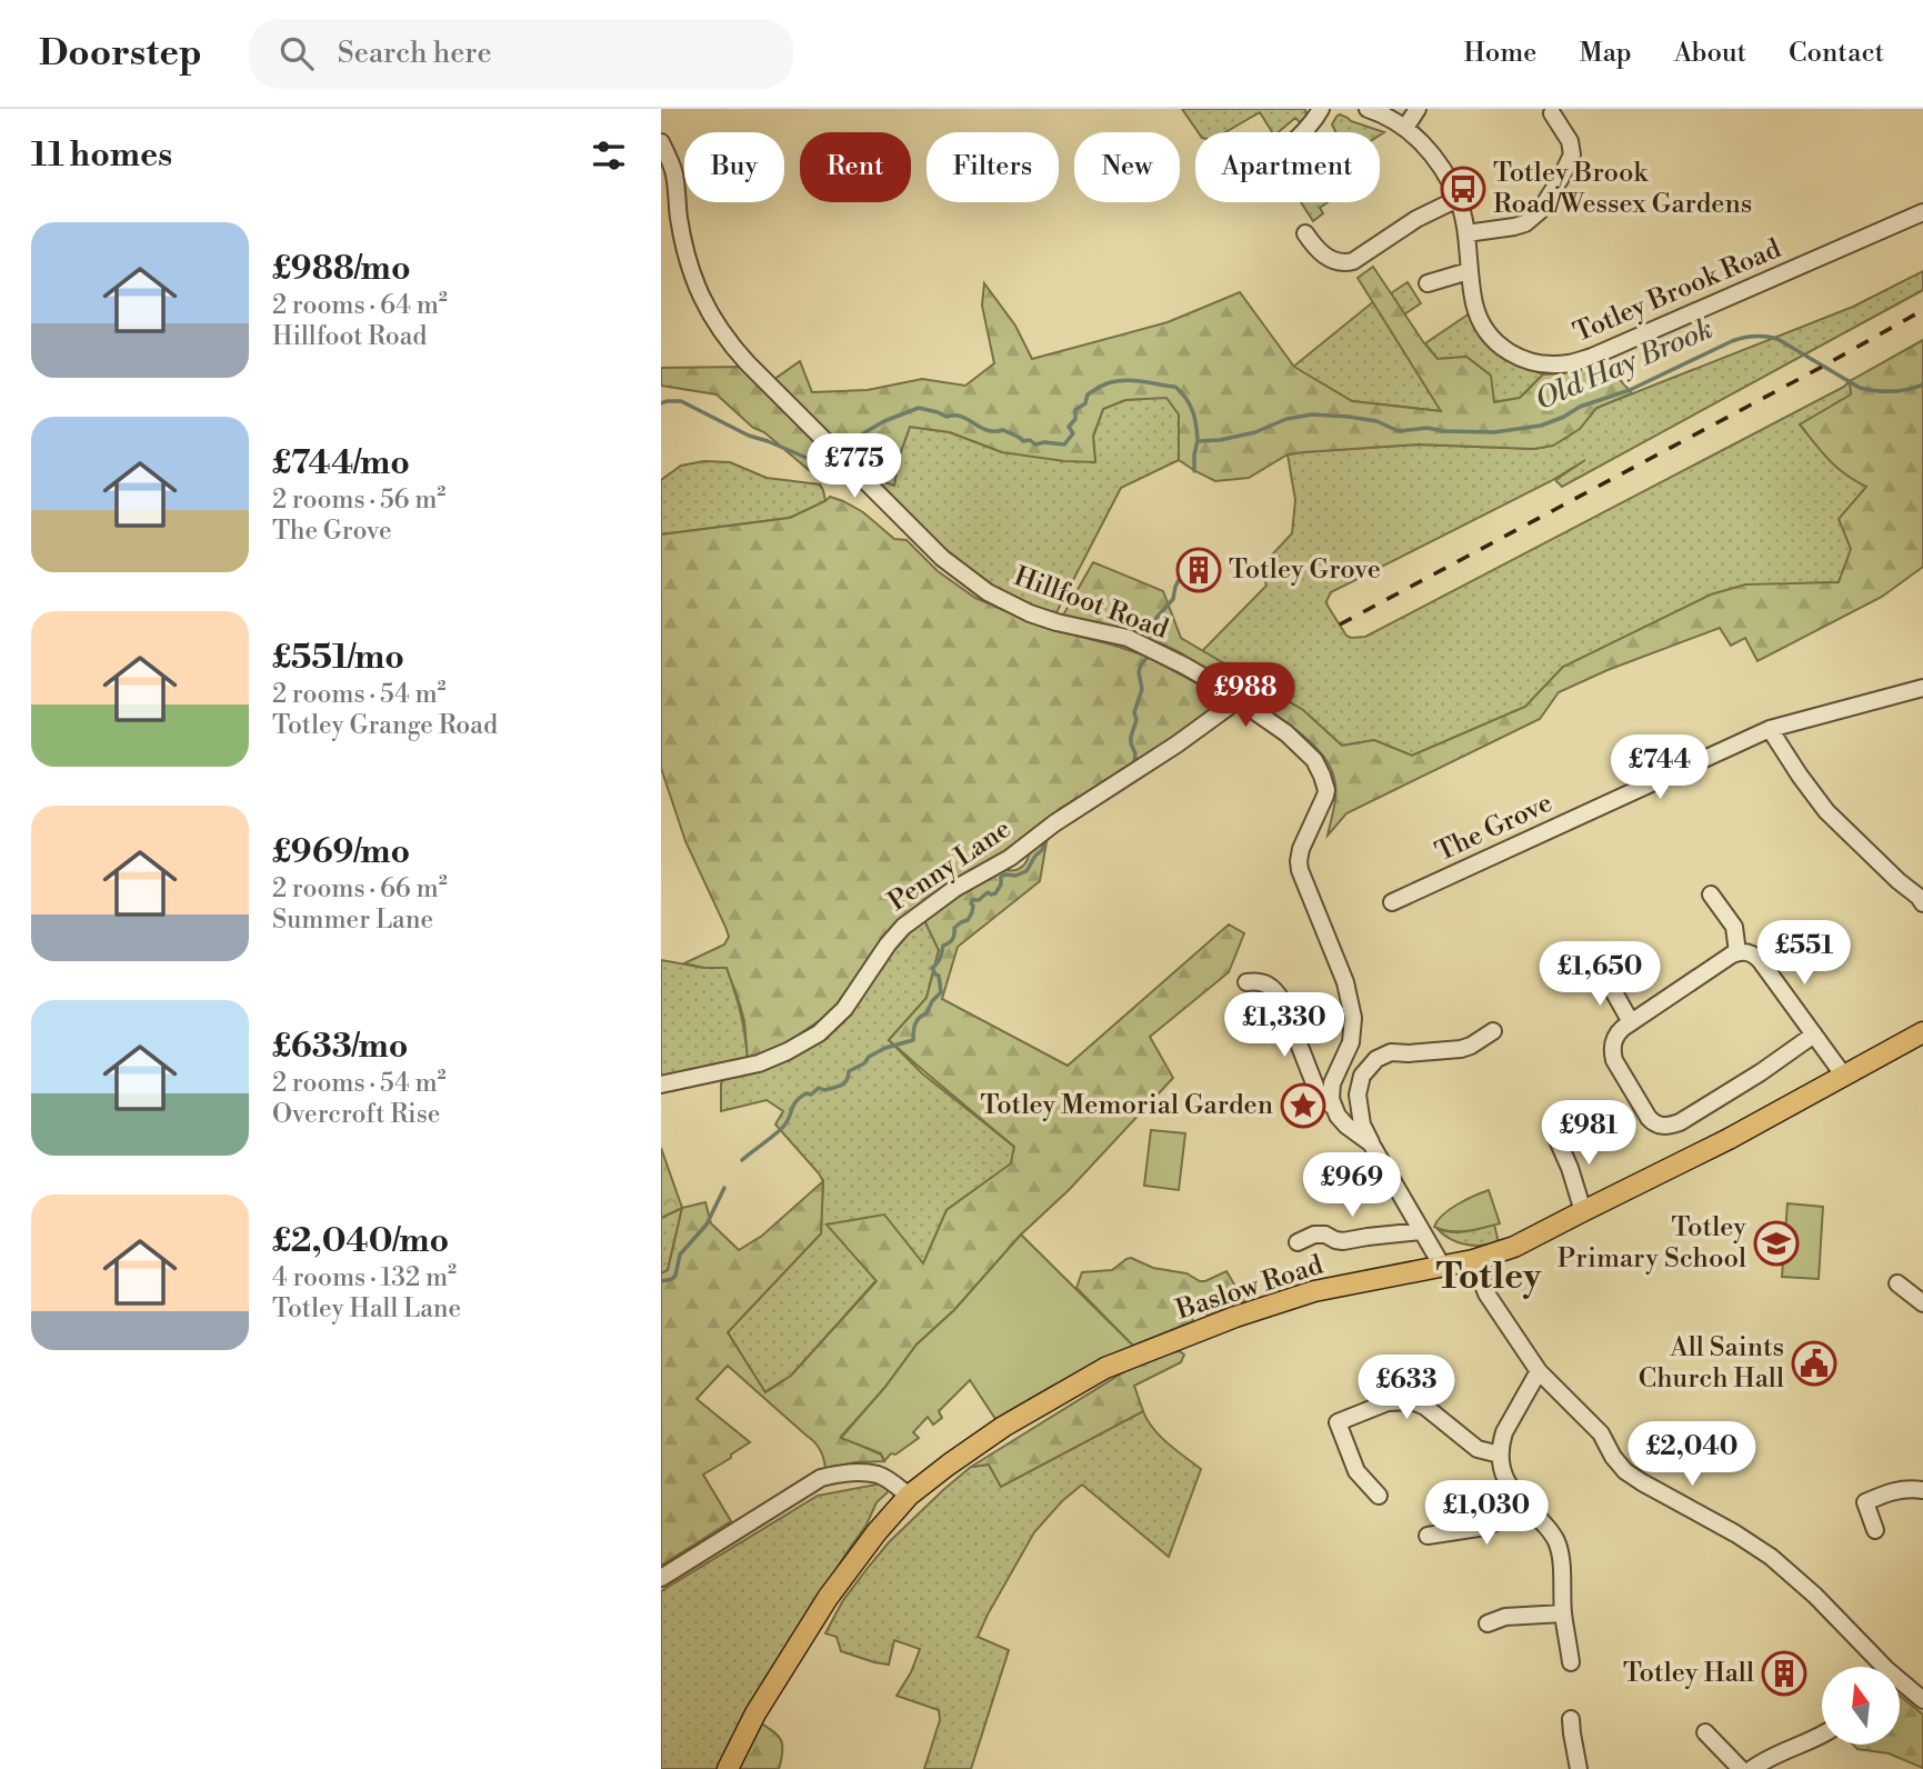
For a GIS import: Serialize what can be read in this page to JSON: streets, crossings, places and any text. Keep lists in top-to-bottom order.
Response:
{
  "streets": {
    "main road": ["Baslow Road"],
    "street": [
      "Totley Brook Road",
      "Hillfoot Road",
      "The Grove",
      "Penny Lane"
    ]
  },
  "crossings": [
    ["Hillfoot Road", "Penny Lane"]
  ],
  "districts": ["Totley"],
  "water": ["Old Hay Brook"],
  "places": {
    "bus stop": ["Totley Brook Road/Wessex Gardens"],
    "building": ["Totley Grove", "Totley Hall"],
    "place": ["Totley Memorial Garden"],
    "school or university": ["Totley Primary School"],
    "public building": ["All Saints Church Hall"]
  },
  "north": "top",
  "page": {
    "header": "Doorstep",
    "search": "Search here",
    "nav": [
      "Home",
      "Map",
      "About",
      "Contact"
    ],
    "heading": "11 homes",
    "chip": [
      "Buy",
      "Rent",
      "Filters",
      "New",
      "Apartment"
    ],
    "list": [
      {
        "name": "£988/mo",
        "note": "2 rooms · 64 m² · Hillfoot Road"
      },
      {
        "name": "£744/mo",
        "note": "2 rooms · 56 m² · The Grove"
      },
      {
        "name": "£551/mo",
        "note": "2 rooms · 54 m² · Totley Grange Road"
      },
      {
        "name": "£969/mo",
        "note": "2 rooms · 66 m² · Summer Lane"
      },
      {
        "name": "£633/mo",
        "note": "2 rooms · 54 m² · Overcroft Rise"
      },
      {
        "name": "£2,040/mo",
        "note": "4 rooms · 132 m² · Totley Hall Lane"
      }
    ],
    "price": [
      "£775",
      "£988",
      "£744",
      "£551",
      "£1,650",
      "£1,330",
      "£981",
      "£969",
      "£633",
      "£2,040",
      "£1,030"
    ]
  }
}
